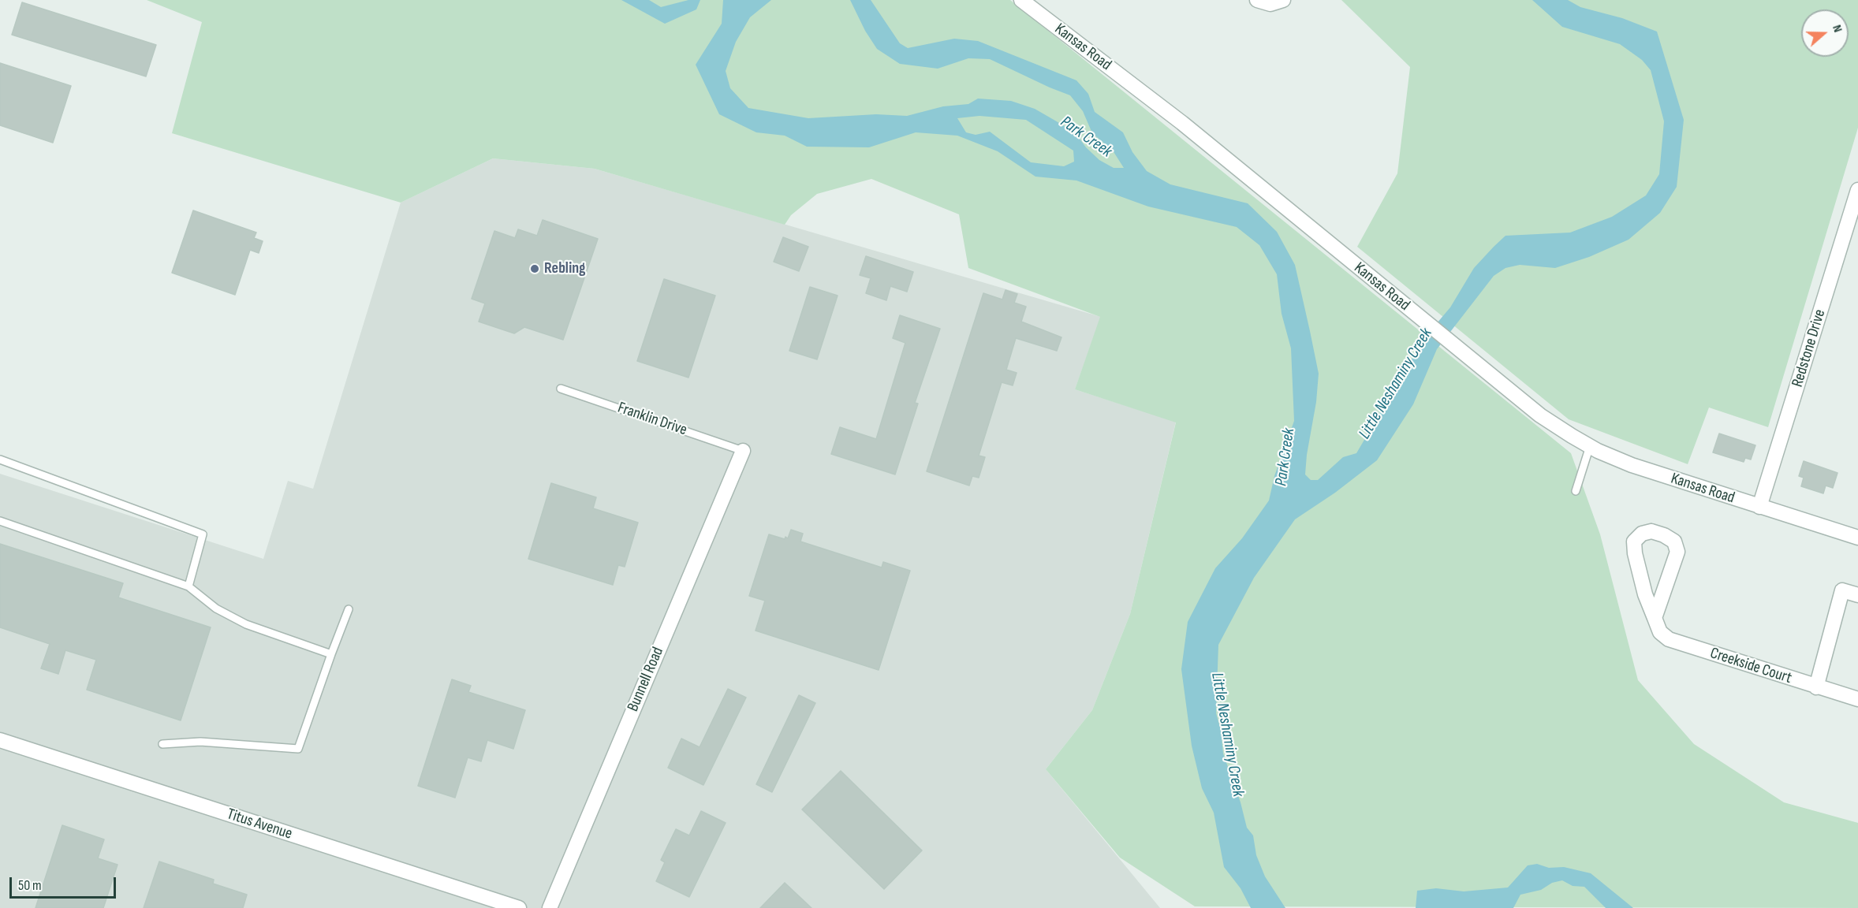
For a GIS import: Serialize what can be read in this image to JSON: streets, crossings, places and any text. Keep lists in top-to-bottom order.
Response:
{
  "streets": {
    "street": [
      "Kansas Road",
      "Redstone Drive",
      "Creekside Court",
      "Bunnell Road",
      "Titus Avenue"
    ],
    "lane": ["Franklin Drive"]
  },
  "crossings": [
    ["Kansas Road", "Redstone Drive"],
    ["Franklin Drive", "Bunnell Road"]
  ],
  "water": ["Park Creek", "Little Neshaminy Creek"],
  "places": ["Rebling"],
  "scale_bar": "50 m",
  "north": "right"
}
